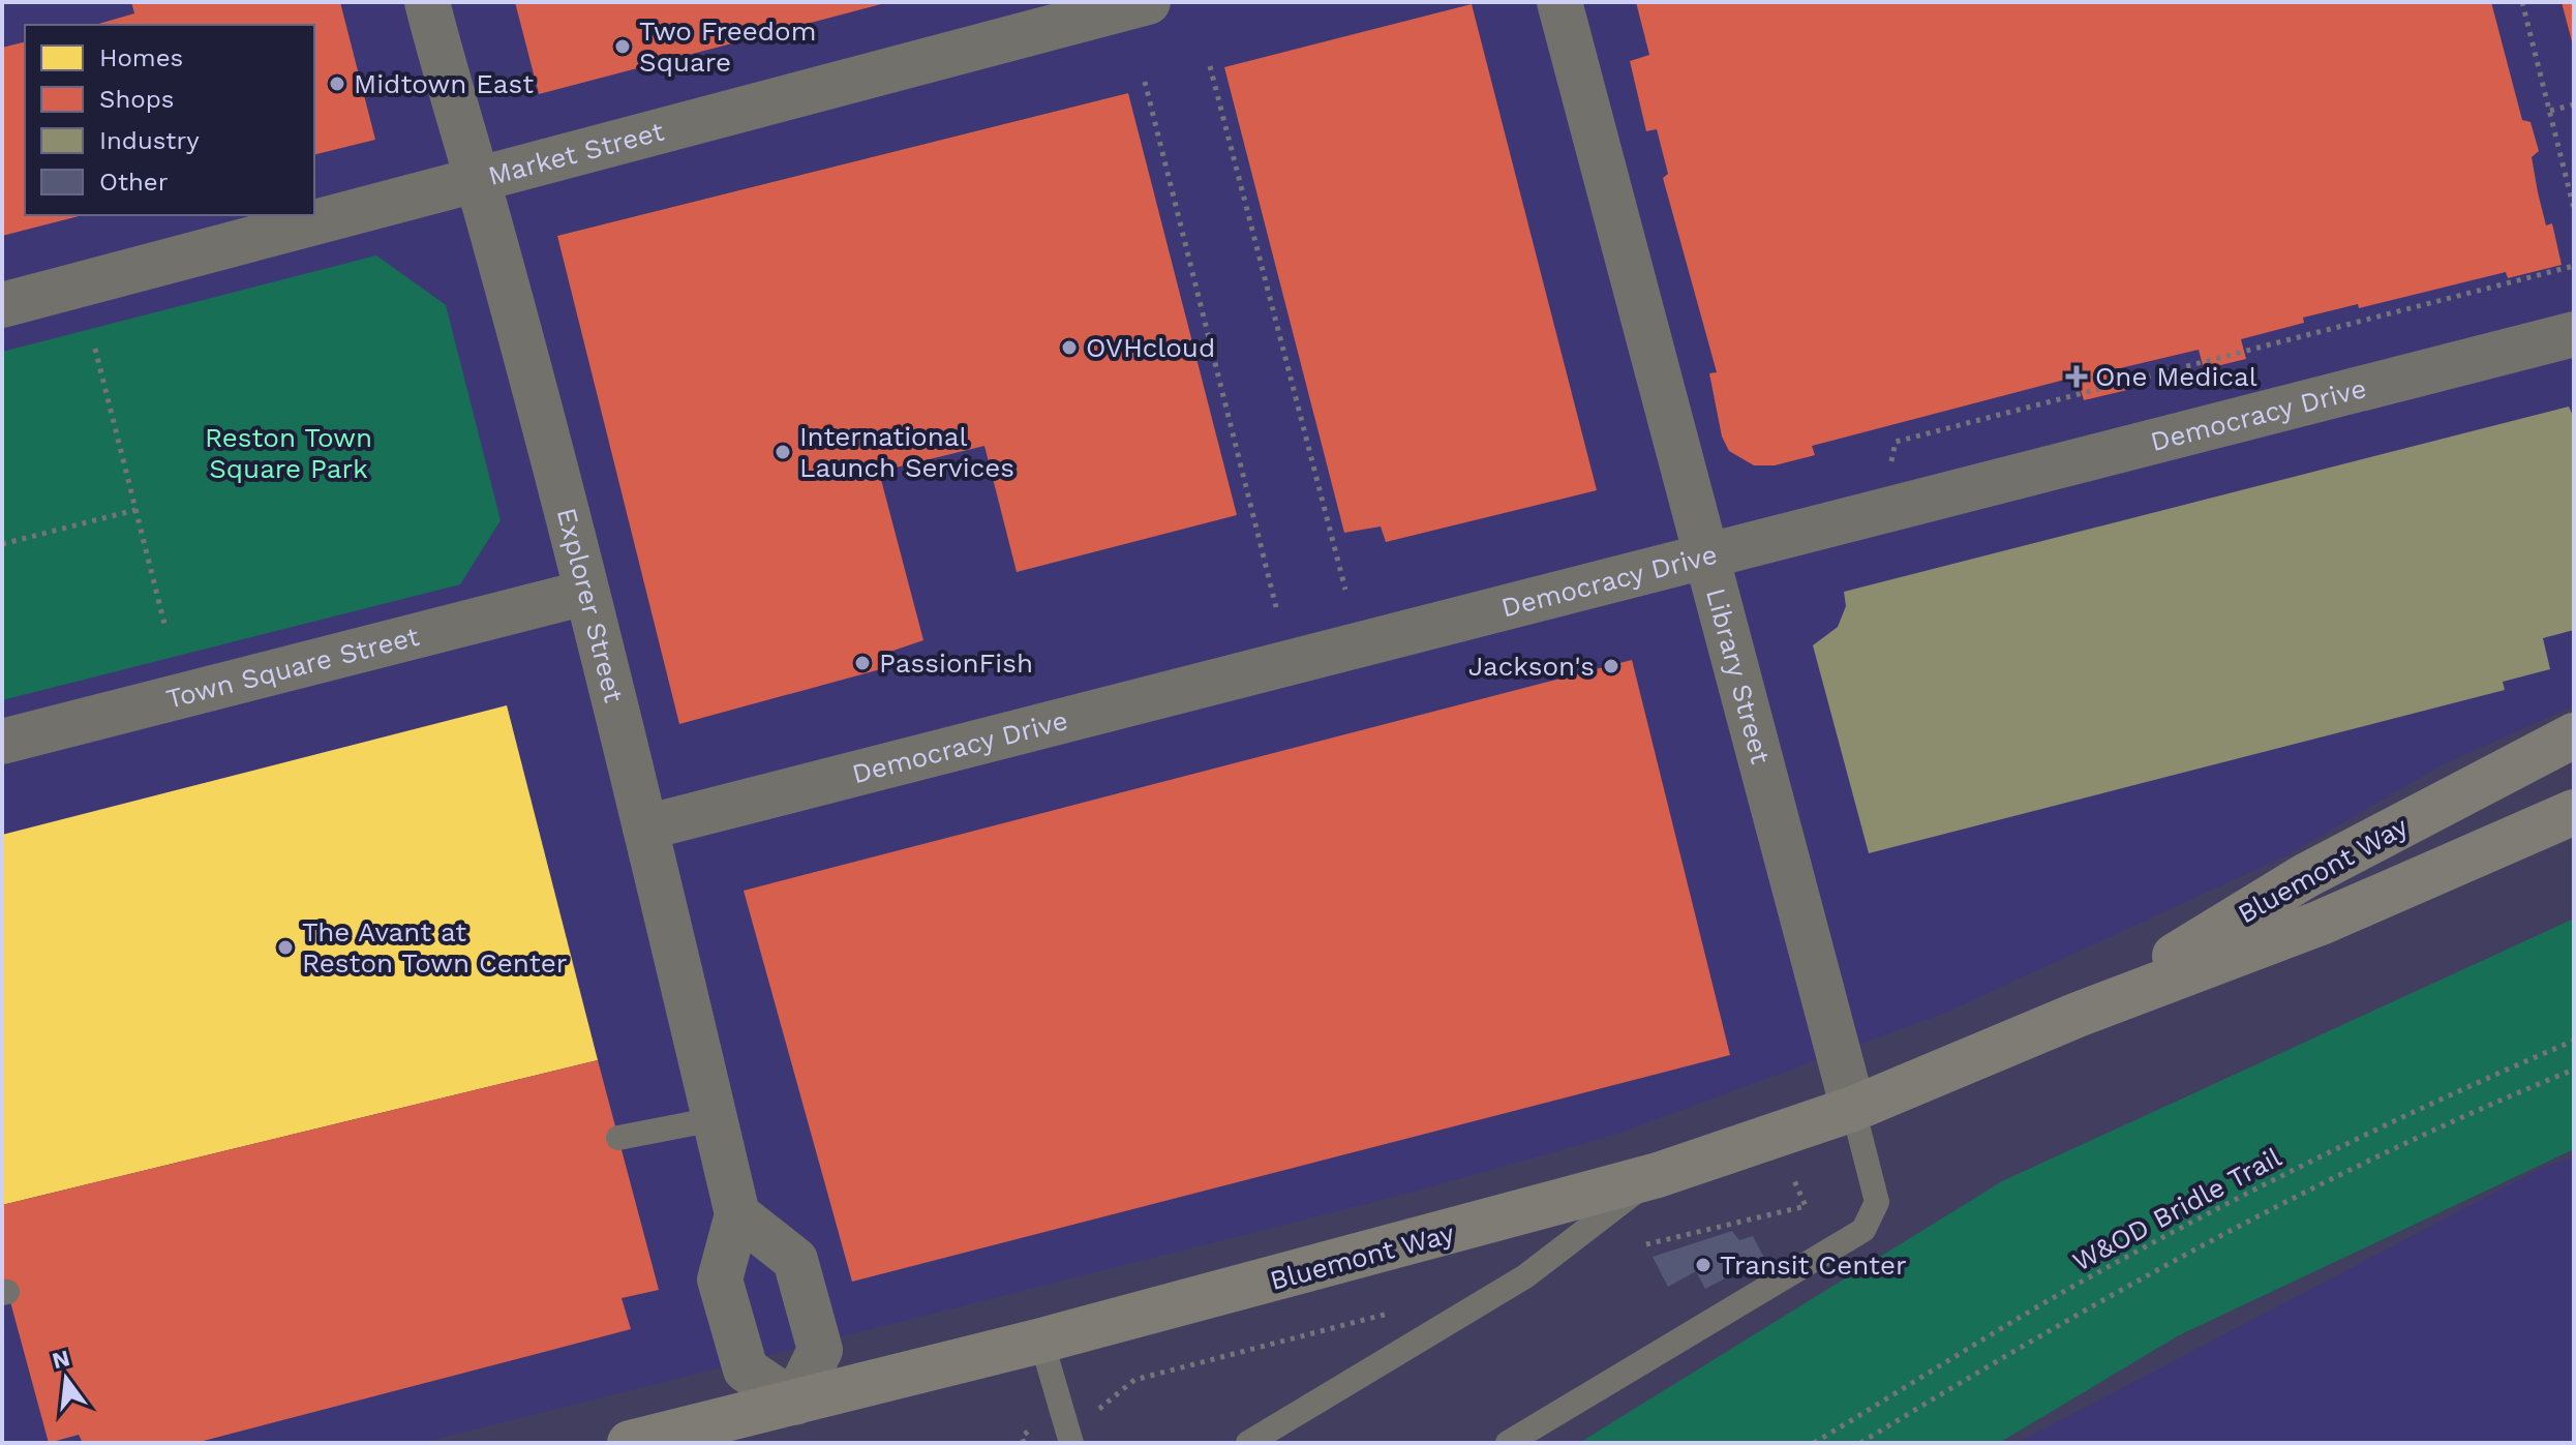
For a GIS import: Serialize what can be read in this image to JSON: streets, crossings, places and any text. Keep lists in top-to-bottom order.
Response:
{
  "streets": {
    "street": [
      "Market Street",
      "Democracy Drive",
      "Explorer Street",
      "Town Square Street",
      "Library Street",
      "Bluemont Way"
    ],
    "path": ["W&OD Bridle Trail"]
  },
  "crossings": [
    ["Market Street", "Explorer Street"],
    ["Democracy Drive", "Explorer Street"],
    ["Democracy Drive", "Library Street"],
    ["Explorer Street", "Town Square Street"],
    ["Explorer Street", "Bluemont Way"],
    ["Library Street", "Bluemont Way"]
  ],
  "parks": ["Reston Town Square Park"],
  "places": {
    "other": [
      "Two Freedom Square",
      "Midtown East",
      "OVHcloud",
      "International Launch Services",
      "PassionFish",
      "Jackson's",
      "The Avant at Reston Town Center",
      "Transit Center"
    ],
    "health": ["One Medical"]
  },
  "legend": [
    "Homes",
    "Shops",
    "Industry",
    "Other"
  ],
  "north": "top"
}
